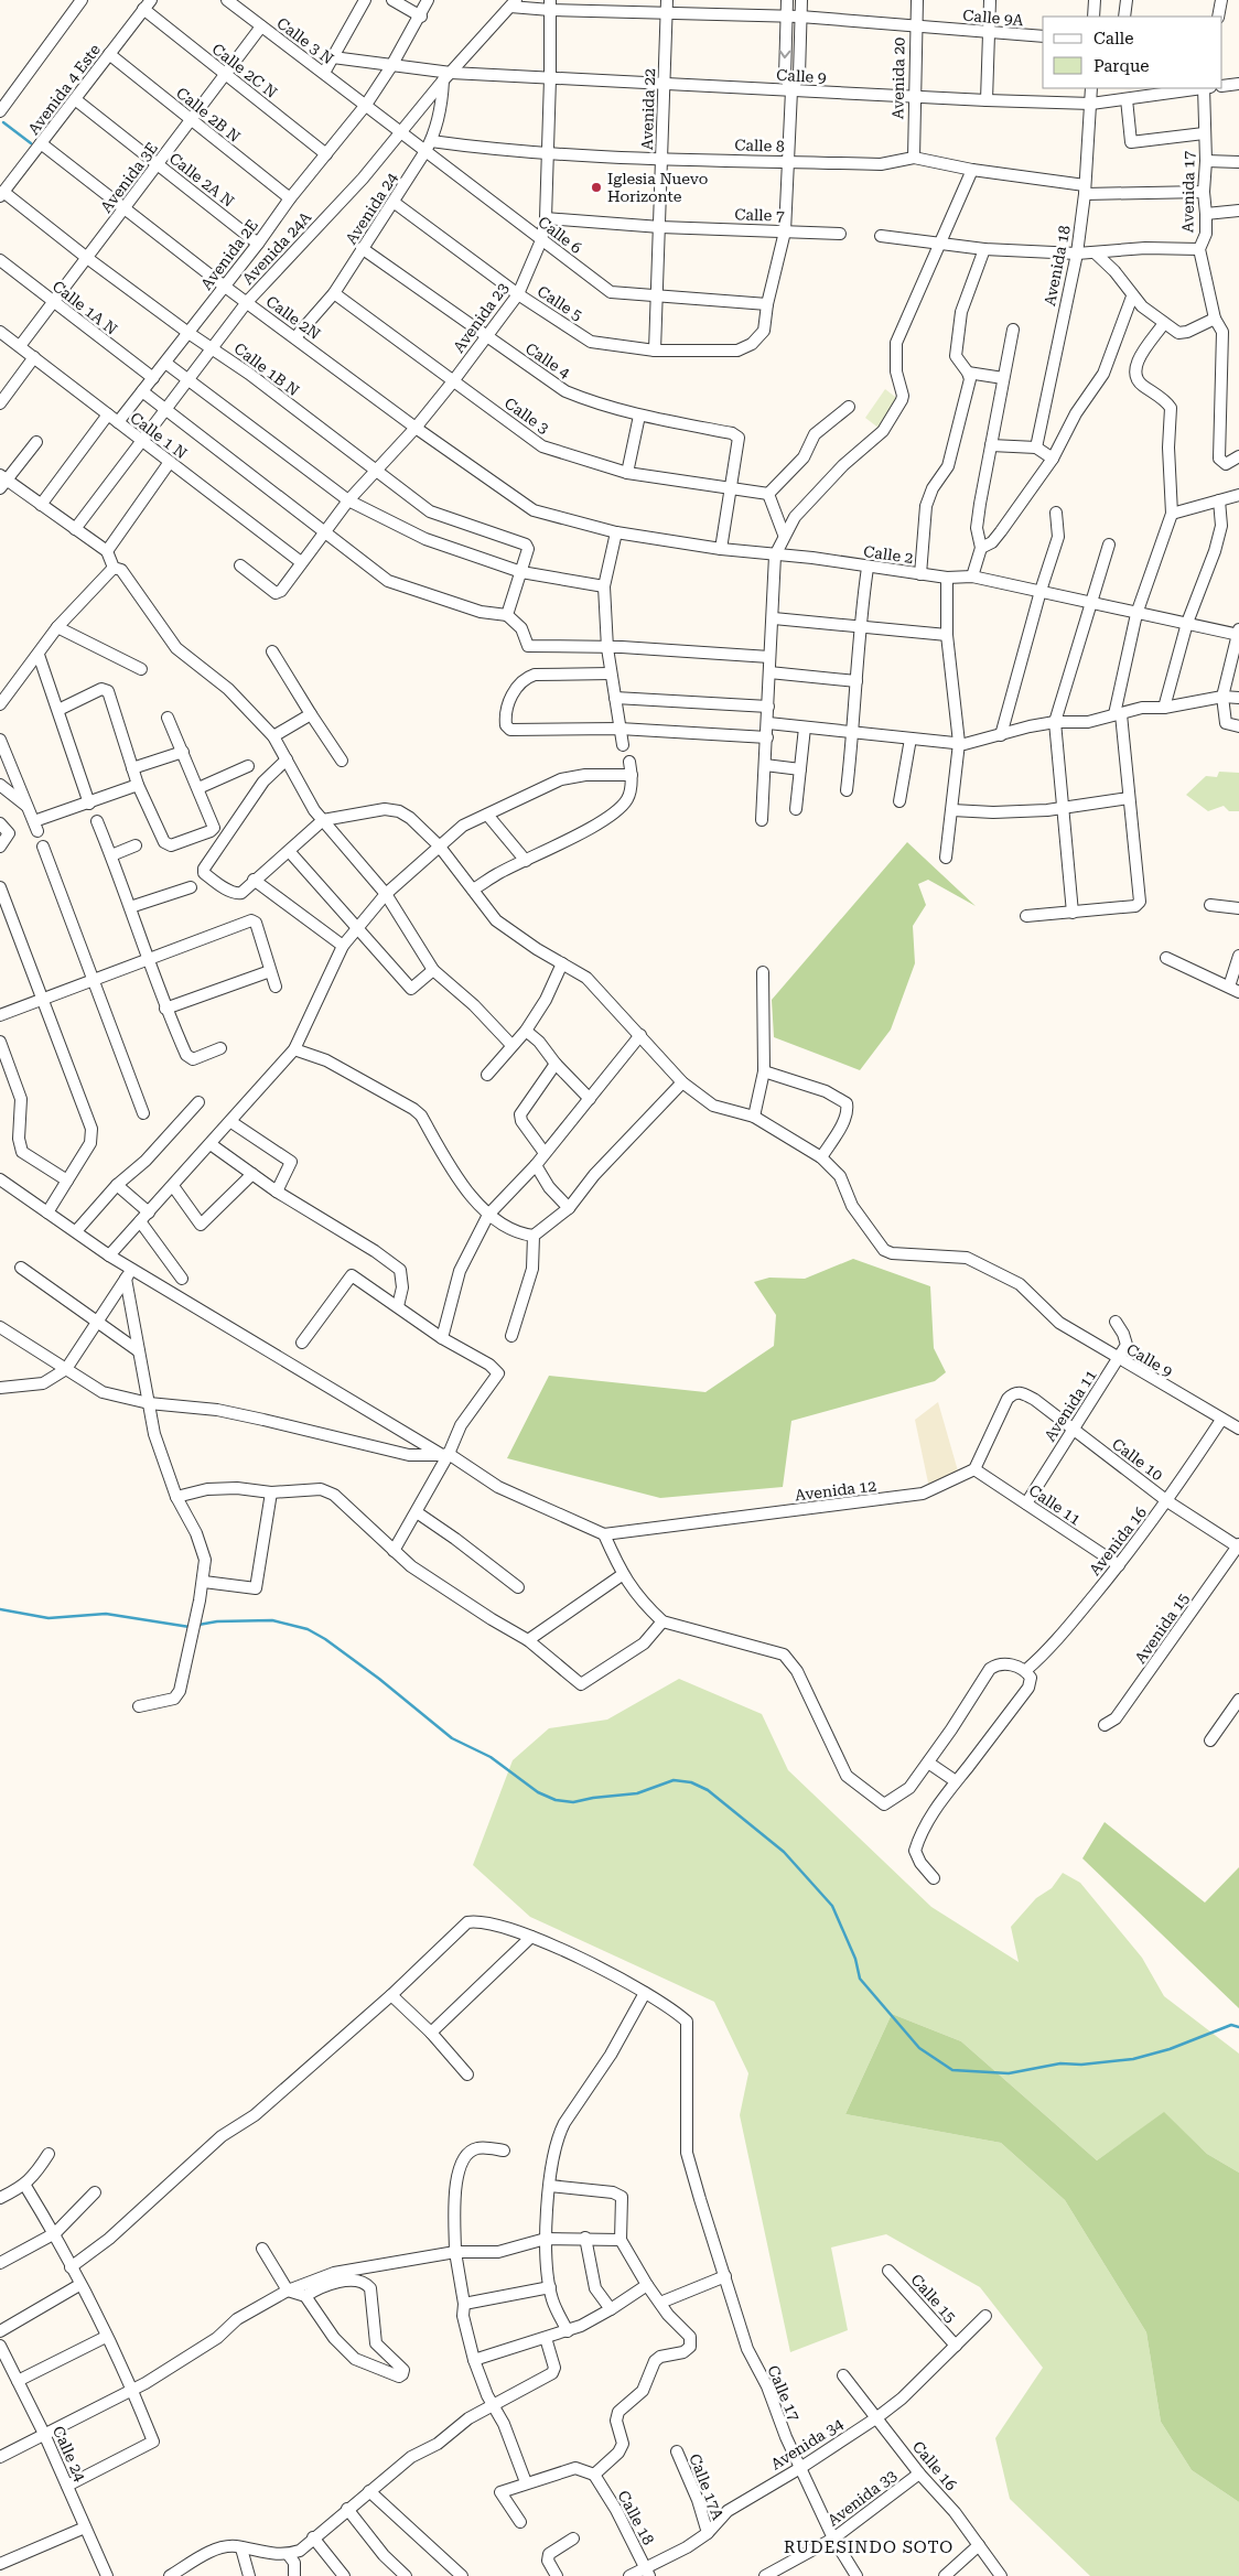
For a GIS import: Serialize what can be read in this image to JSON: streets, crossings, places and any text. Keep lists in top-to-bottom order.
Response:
{
  "streets": {
    "street": [
      "Calle 9A",
      "Calle 3 N",
      "Calle 2C N",
      "Calle 9",
      "Avenida 20",
      "Avenida 4 Este",
      "Avenida 22",
      "Calle 2B N",
      "Calle 8",
      "Avenida 3E",
      "Calle 2A N",
      "Avenida 17",
      "Avenida 24",
      "Calle 7",
      "Calle 6",
      "Avenida 24A",
      "Avenida 2E",
      "Avenida 18",
      "Calle 5",
      "Calle 1A N",
      "Calle 2N",
      "Avenida 23",
      "Calle 4",
      "Calle 1B N",
      "Calle 3",
      "Calle 1 N",
      "Calle 2",
      "Avenida 11",
      "Calle 10",
      "Avenida 12",
      "Calle 11",
      "Avenida 16",
      "Avenida 15",
      "Calle 15",
      "Calle 17",
      "Avenida 34",
      "Calle 24",
      "Calle 16",
      "Calle 17A",
      "Avenida 33",
      "Calle 18"
    ]
  },
  "crossings": [
    ["Calle 9A", "Avenida 20"],
    ["Calle 9A", "Avenida 22"],
    ["Calle 9A", "Avenida 24A"],
    ["Calle 9A", "Avenida 23"],
    ["Calle 3 N", "Avenida 3E"],
    ["Calle 3 N", "Calle 6"],
    ["Calle 3 N", "Avenida 2E"],
    ["Calle 2C N", "Avenida 4 Este"],
    ["Calle 2C N", "Avenida 3E"],
    ["Calle 2C N", "Avenida 2E"],
    ["Calle 9", "Avenida 20"],
    ["Calle 9", "Avenida 22"],
    ["Calle 9", "Avenida 24"],
    ["Calle 9", "Avenida 24A"],
    ["Calle 9", "Avenida 18"],
    ["Calle 9", "Avenida 23"],
    ["Calle 9", "Avenida 11"],
    ["Calle 9", "Avenida 16"],
    ["Avenida 20", "Calle 8"],
    ["Avenida 4 Este", "Calle 2B N"],
    ["Avenida 4 Este", "Calle 2A N"],
    ["Avenida 4 Este", "Calle 2N"],
    ["Avenida 4 Este", "Calle 1B N"],
    ["Avenida 22", "Calle 8"],
    ["Avenida 22", "Calle 7"],
    ["Avenida 22", "Calle 6"],
    ["Avenida 22", "Calle 5"],
    ["Calle 2B N", "Avenida 3E"],
    ["Calle 2B N", "Avenida 2E"],
    ["Calle 8", "Avenida 17"],
    ["Calle 8", "Avenida 24"],
    ["Calle 8", "Calle 6"],
    ["Calle 8", "Avenida 18"],
    ["Calle 8", "Avenida 23"],
    ["Avenida 3E", "Calle 2A N"],
    ["Avenida 3E", "Calle 1A N"],
    ["Avenida 3E", "Calle 2N"],
    ["Avenida 3E", "Calle 1B N"],
    ["Avenida 3E", "Calle 1 N"],
    ["Calle 2A N", "Avenida 2E"],
    ["Avenida 24", "Calle 6"],
    ["Avenida 24", "Avenida 24A"],
    ["Avenida 24", "Calle 5"],
    ["Avenida 24", "Calle 2N"],
    ["Avenida 24", "Calle 4"],
    ["Avenida 24", "Calle 3"],
    ["Calle 7", "Avenida 23"],
    ["Calle 6", "Avenida 24A"],
    ["Calle 6", "Avenida 2E"],
    ["Calle 6", "Calle 5"],
    ["Calle 6", "Avenida 23"],
    ["Avenida 24A", "Calle 2N"],
    ["Avenida 24A", "Calle 1B N"],
    ["Avenida 24A", "Calle 1 N"],
    ["Avenida 2E", "Calle 1A N"],
    ["Avenida 2E", "Calle 2N"],
    ["Avenida 2E", "Calle 1B N"],
    ["Avenida 2E", "Calle 1 N"],
    ["Calle 5", "Avenida 23"],
    ["Calle 2N", "Avenida 23"],
    ["Calle 2N", "Calle 2"],
    ["Avenida 23", "Calle 4"],
    ["Avenida 23", "Calle 1B N"],
    ["Avenida 23", "Calle 3"],
    ["Avenida 23", "Calle 1 N"],
    ["Calle 4", "Calle 3"],
    ["Avenida 11", "Calle 10"],
    ["Avenida 11", "Calle 11"],
    ["Calle 10", "Avenida 12"],
    ["Calle 10", "Calle 11"],
    ["Calle 10", "Avenida 16"],
    ["Calle 10", "Avenida 15"],
    ["Avenida 12", "Calle 11"],
    ["Calle 11", "Avenida 16"],
    ["Calle 15", "Avenida 34"],
    ["Calle 17", "Avenida 34"],
    ["Calle 17", "Avenida 33"],
    ["Avenida 34", "Calle 16"],
    ["Avenida 34", "Calle 17A"],
    ["Avenida 34", "Calle 18"],
    ["Calle 16", "Avenida 33"]
  ],
  "districts": ["RUDESINDO SOTO"],
  "places": ["Iglesia Nuevo Horizonte"],
  "legend": ["Calle", "Parque"]
}
